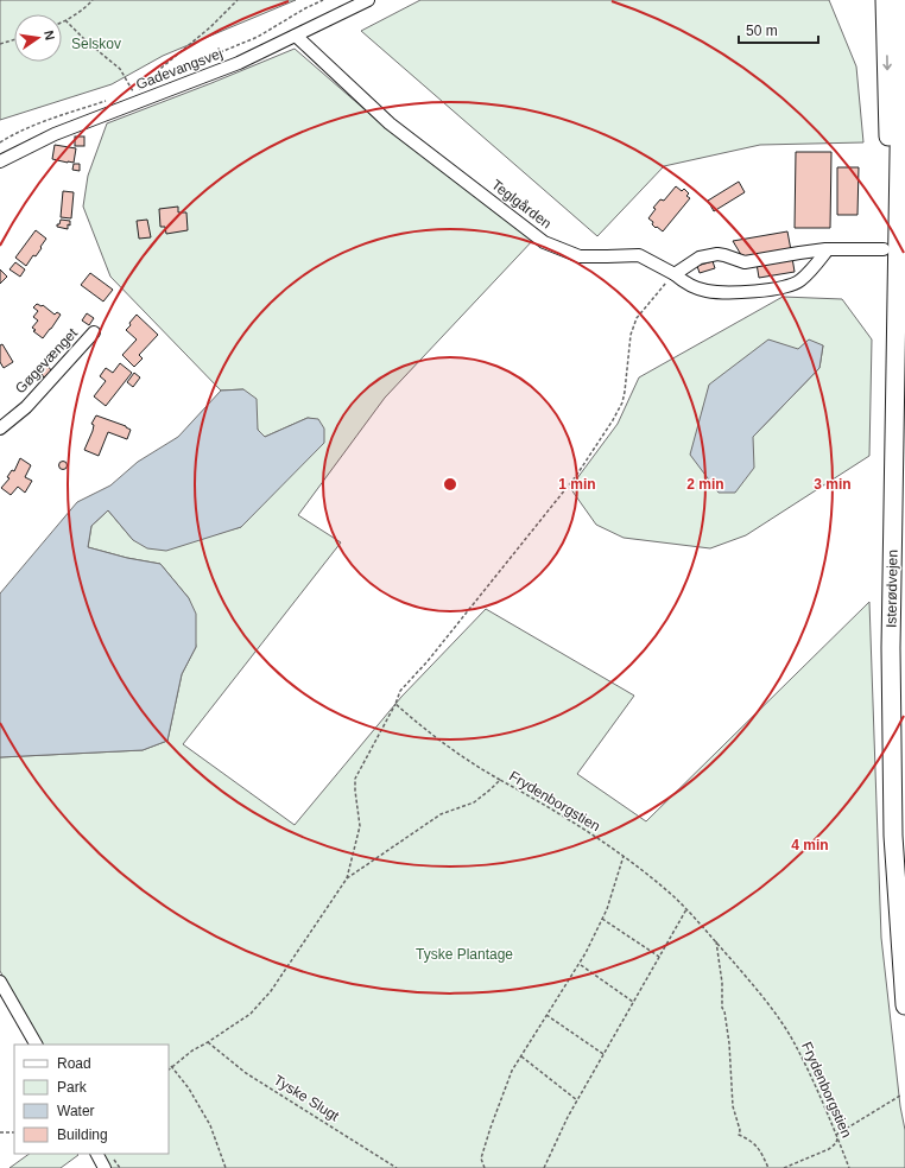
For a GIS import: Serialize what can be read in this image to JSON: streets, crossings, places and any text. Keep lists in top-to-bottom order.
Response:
{
  "streets": {
    "highway": ["Isterødvejen"],
    "street": ["Gadevangsvej", "Teglgården", "Gøgevænget"],
    "path": ["Frydenborgstien", "Tyske Slugt"]
  },
  "crossings": [
    ["Gadevangsvej", "Teglgården"],
    ["Frydenborgstien", "Tyske Slugt"]
  ],
  "parks": ["Selskov", "Tyske Plantage"],
  "legend": [
    "Road",
    "Park",
    "Water",
    "Building"
  ],
  "scale_bar": "50 m",
  "north": "right",
  "rings": [
    "1 min",
    "2 min",
    "3 min",
    "4 min"
  ]
}
